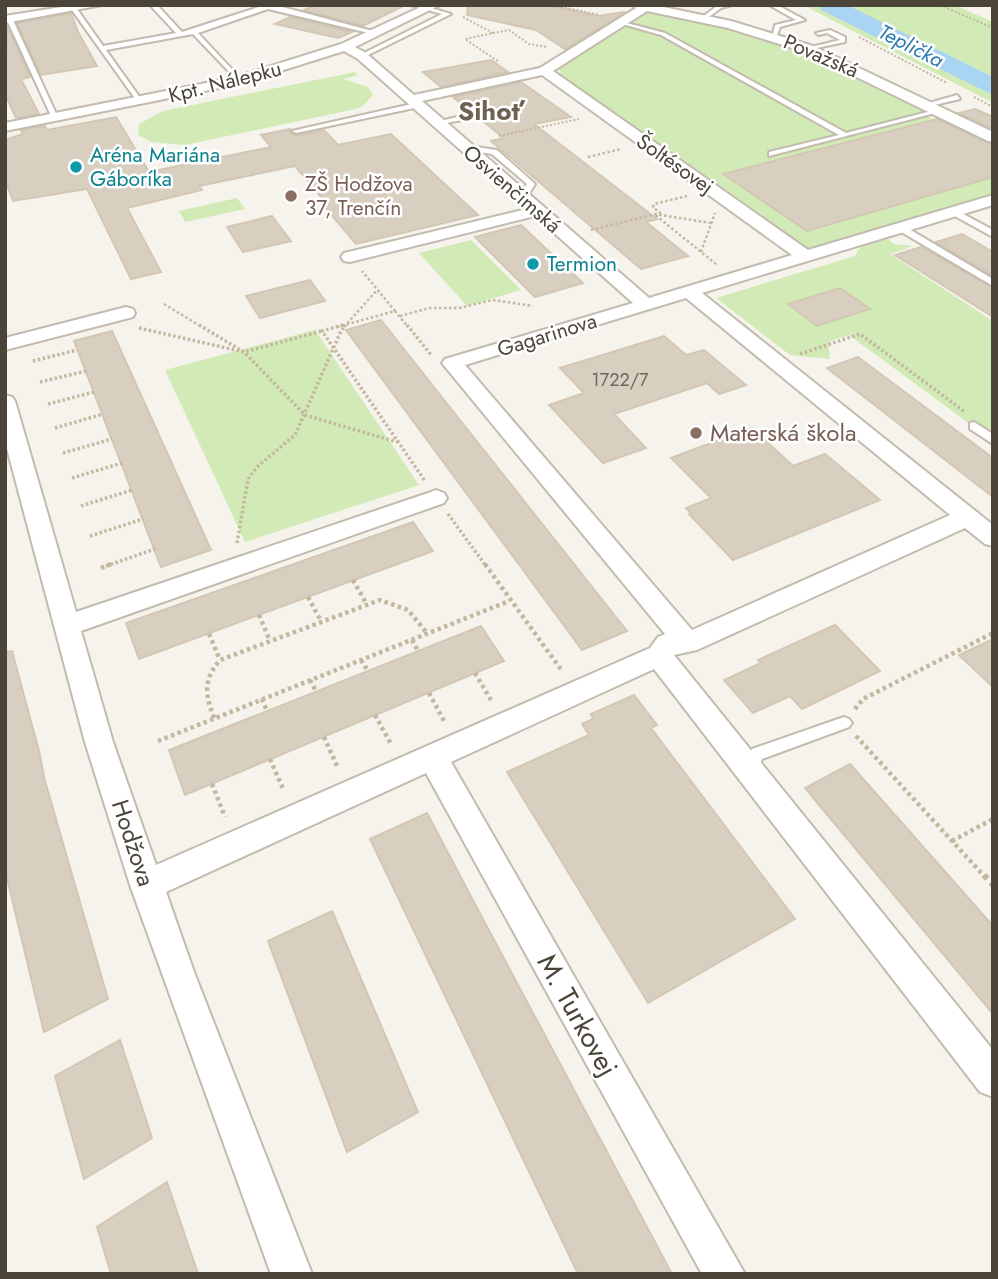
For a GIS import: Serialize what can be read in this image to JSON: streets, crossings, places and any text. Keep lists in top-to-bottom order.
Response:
{
  "streets": {
    "street": [
      "Považská",
      "Kpt. Nálepku",
      "Šoltésovej",
      "Osvienčimská",
      "Gagarinova",
      "Hodžova",
      "M. Turkovej"
    ]
  },
  "crossings": [
    ["Kpt. Nálepku", "Osvienčimská"],
    ["Šoltésovej", "Gagarinova"],
    ["Osvienčimská", "Gagarinova"]
  ],
  "districts": ["Sihoť"],
  "water": ["Teplička"],
  "places": [
    "Aréna Mariána Gáboríka",
    "ZŠ Hodžova 37, Trenčín",
    "Termion",
    "Materská škola"
  ],
  "house_numbers": ["1722/7"]
}
